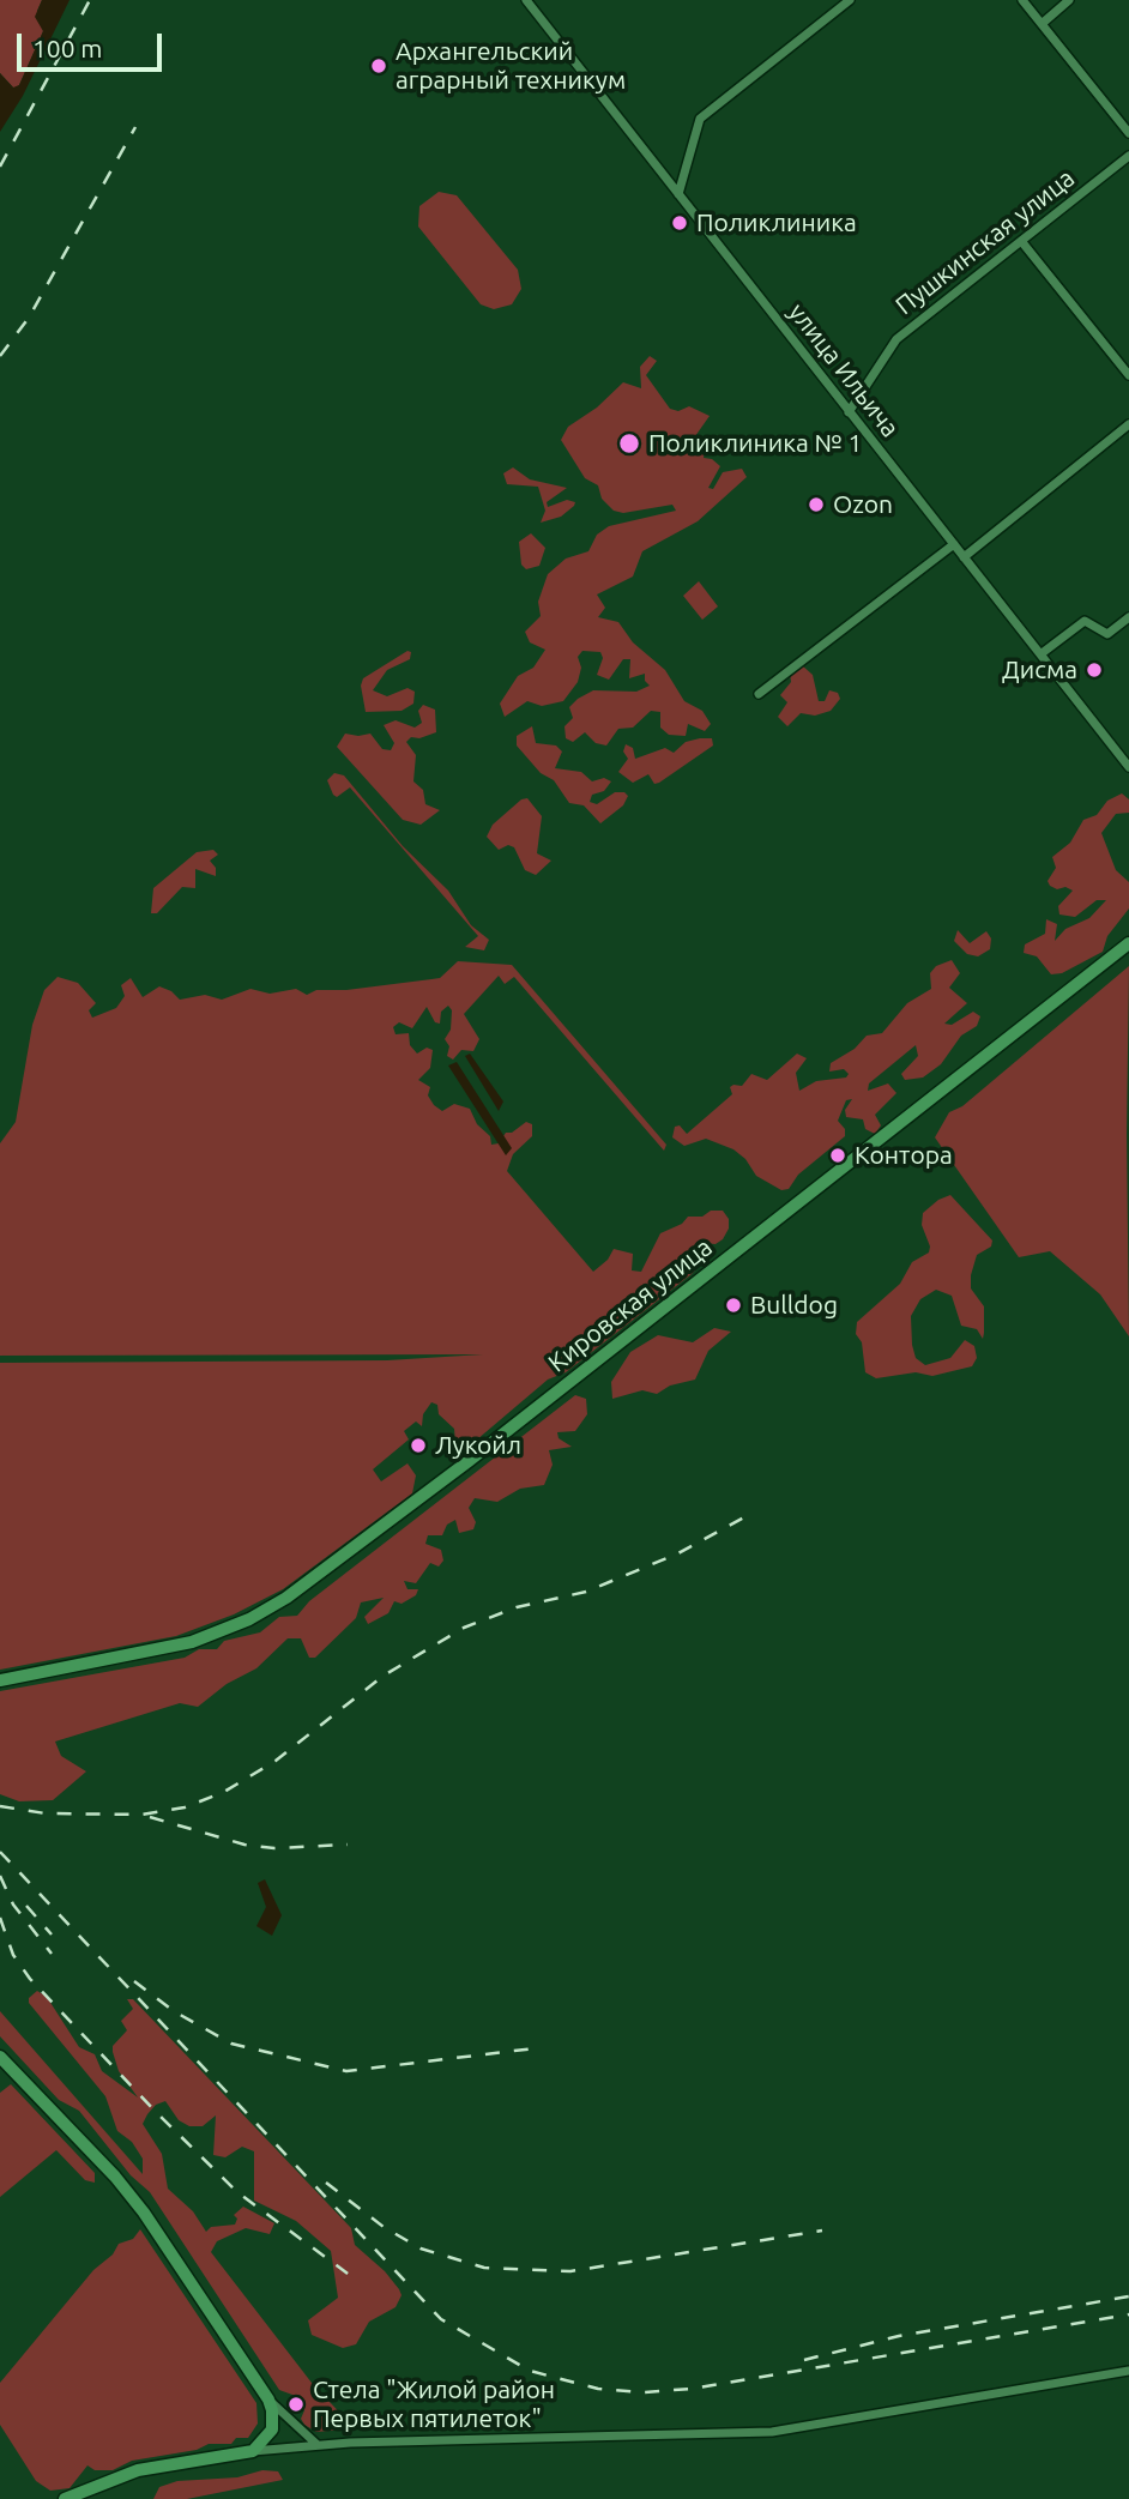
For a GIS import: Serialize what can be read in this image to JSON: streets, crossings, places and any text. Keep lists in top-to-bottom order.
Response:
{
  "streets": {
    "main road": ["Кировская улица"],
    "street": ["Пушкинская улица", "улица Ильича"]
  },
  "crossings": [
    ["Пушкинская улица", "улица Ильича"]
  ],
  "places": [
    "Архангельский аграрный техникум",
    "Поликлиника",
    "Поликлиника № 1",
    "Ozon",
    "Дисма",
    "Контора",
    "Bulldog",
    "Лукойл",
    "Стела \"Жилой район Первых пятилеток\""
  ],
  "scale_bar": "100 m"
}
